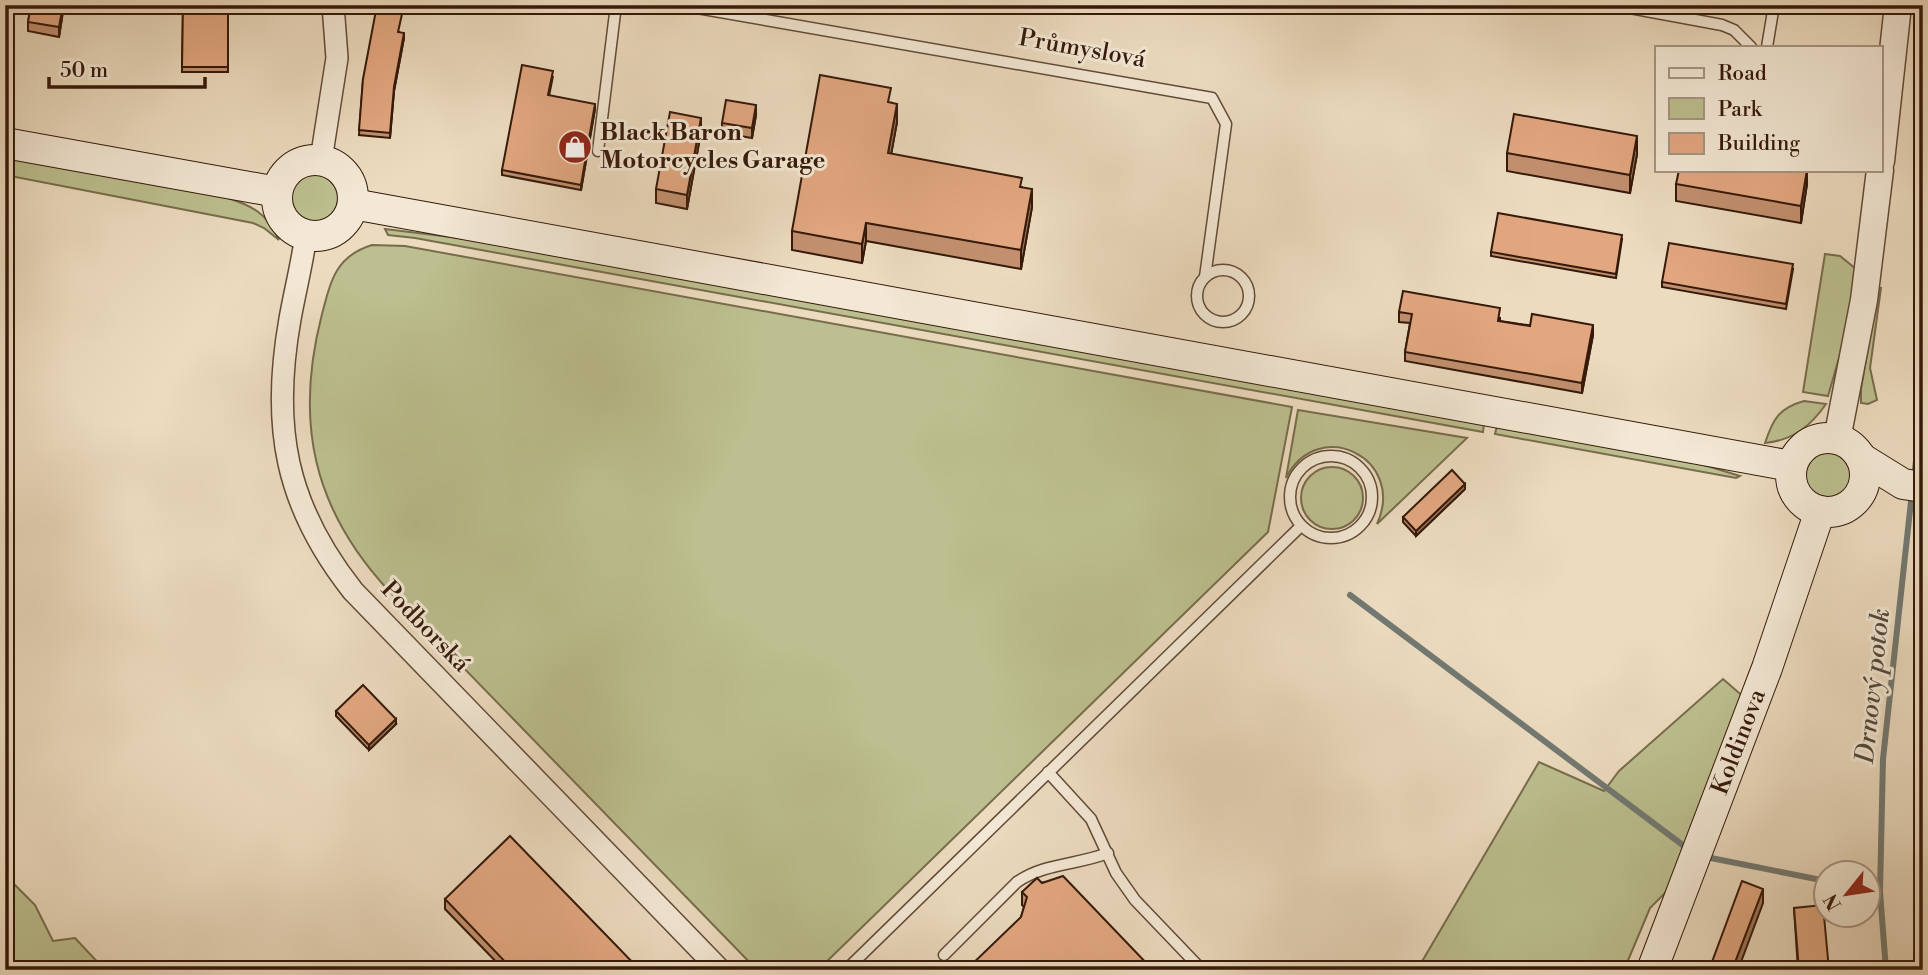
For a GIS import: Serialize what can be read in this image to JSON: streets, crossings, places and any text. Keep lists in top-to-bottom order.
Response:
{
  "streets": {
    "main road": ["Koldinova"],
    "street": ["Podborská"],
    "lane": ["Průmyslová"]
  },
  "water": ["Drnový potok"],
  "places": {
    "shop": ["Black Baron Motorcycles Garage"]
  },
  "legend": ["Road", "Park", "Building"],
  "scale_bar": "50 m",
  "north": "bottom left"
}
